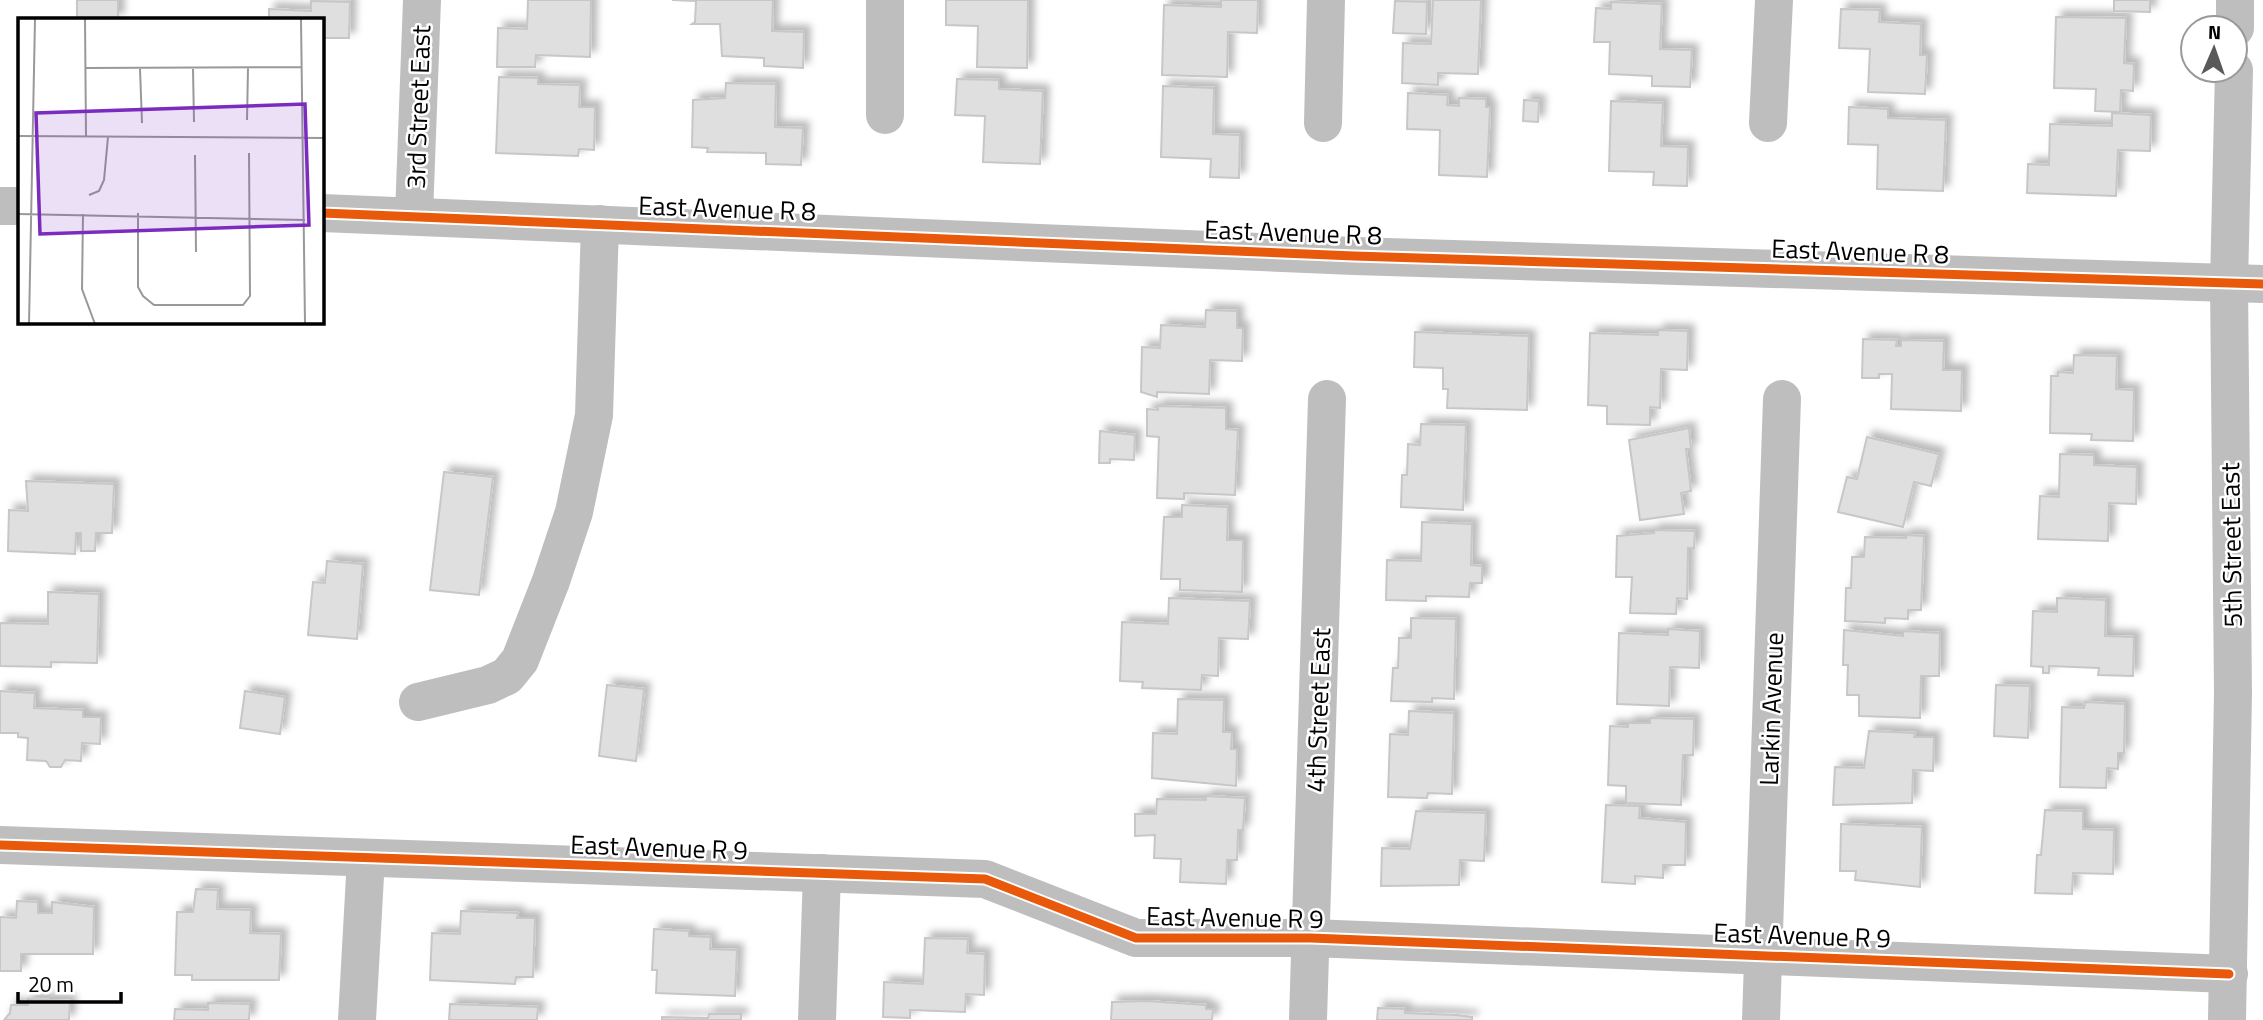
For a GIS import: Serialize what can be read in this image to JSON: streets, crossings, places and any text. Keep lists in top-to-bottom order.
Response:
{
  "streets": {
    "street": [
      "3rd Street East",
      "East Avenue R 8",
      "5th Street East",
      "Larkin Avenue",
      "4th Street East",
      "East Avenue R 9"
    ]
  },
  "crossings": [
    ["3rd Street East", "East Avenue R 8"],
    ["East Avenue R 8", "5th Street East"],
    ["5th Street East", "East Avenue R 9"],
    ["Larkin Avenue", "East Avenue R 9"],
    ["4th Street East", "East Avenue R 9"]
  ],
  "scale_bar": "20 m",
  "north": "top"
}
